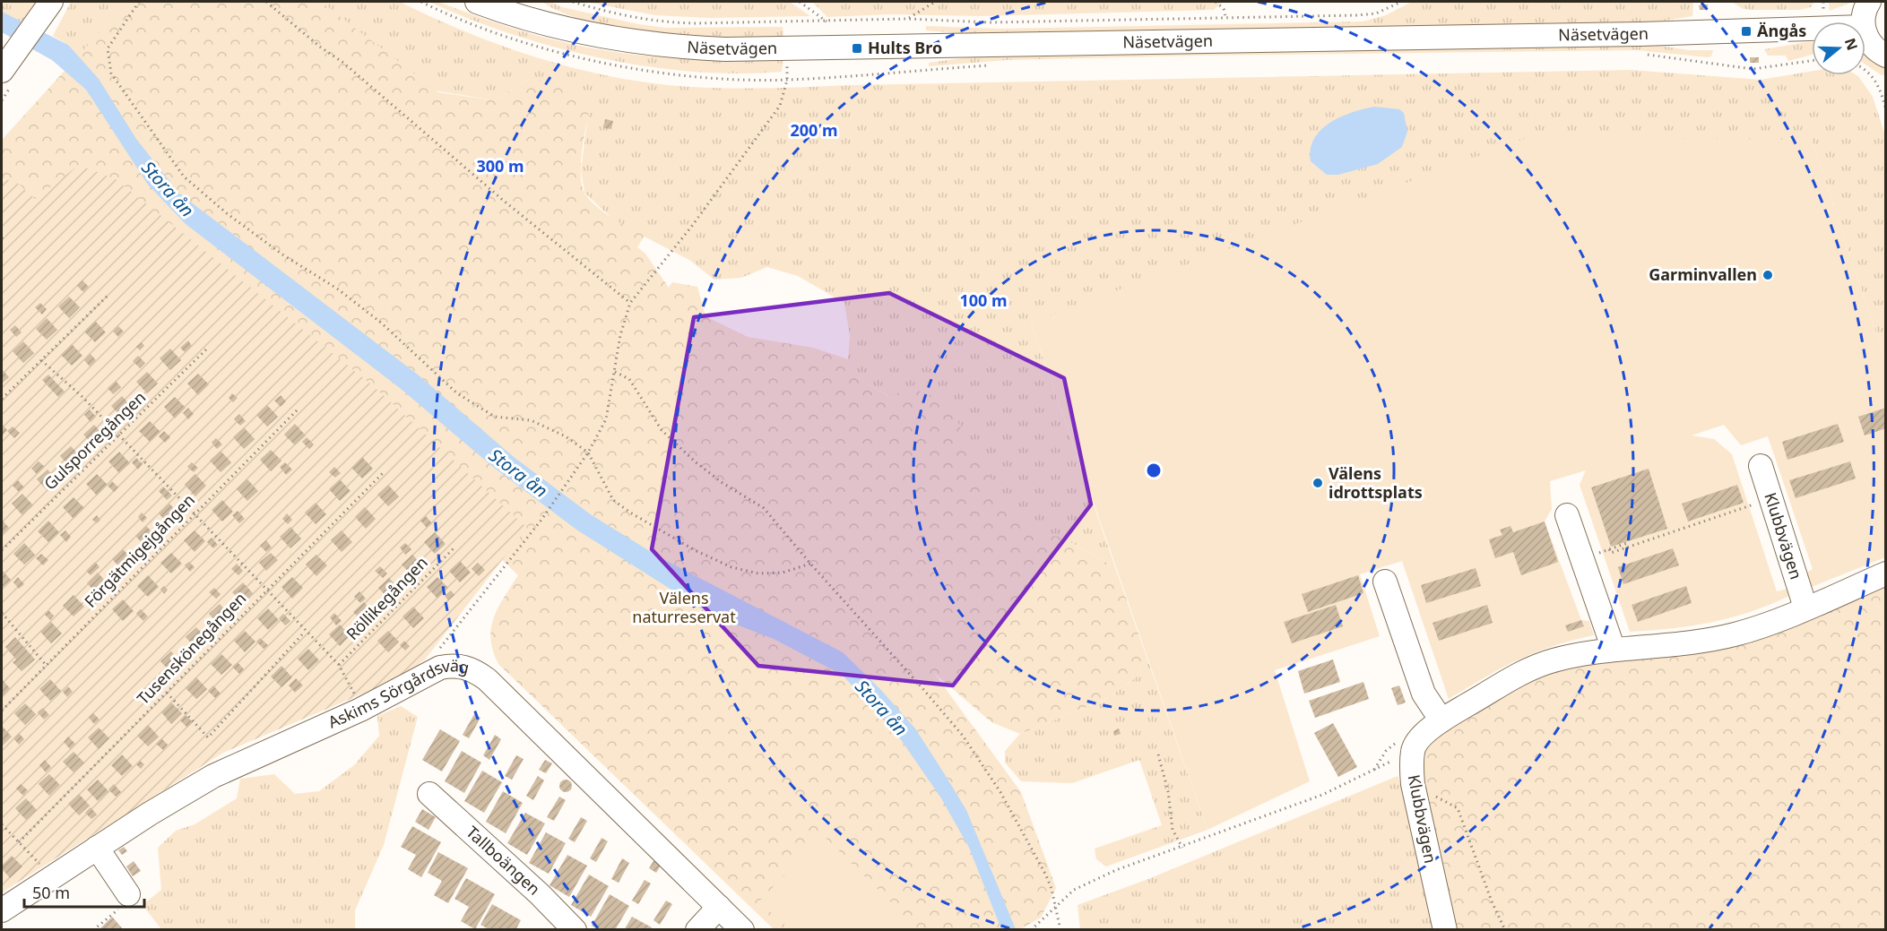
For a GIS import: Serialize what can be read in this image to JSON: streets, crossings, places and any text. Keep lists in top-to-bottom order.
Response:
{
  "streets": {
    "street": [
      "Näsetvägen",
      "Klubbvägen",
      "Askims Sörgårdsväg",
      "Tallboängen"
    ],
    "path": [
      "Gulsporregången",
      "Förgätmigejgången",
      "Röllikegången",
      "Tusenskönegången"
    ]
  },
  "water": ["Stora ån"],
  "parks": ["Välens naturreservat"],
  "places": {
    "transit": ["Ängås", "Hults Bro"],
    "other": ["Garminvallen", "Välens idrottsplats"]
  },
  "scale_bar": "50 m",
  "north": "right",
  "rings": ["200 m", "300 m", "100 m"]
}
